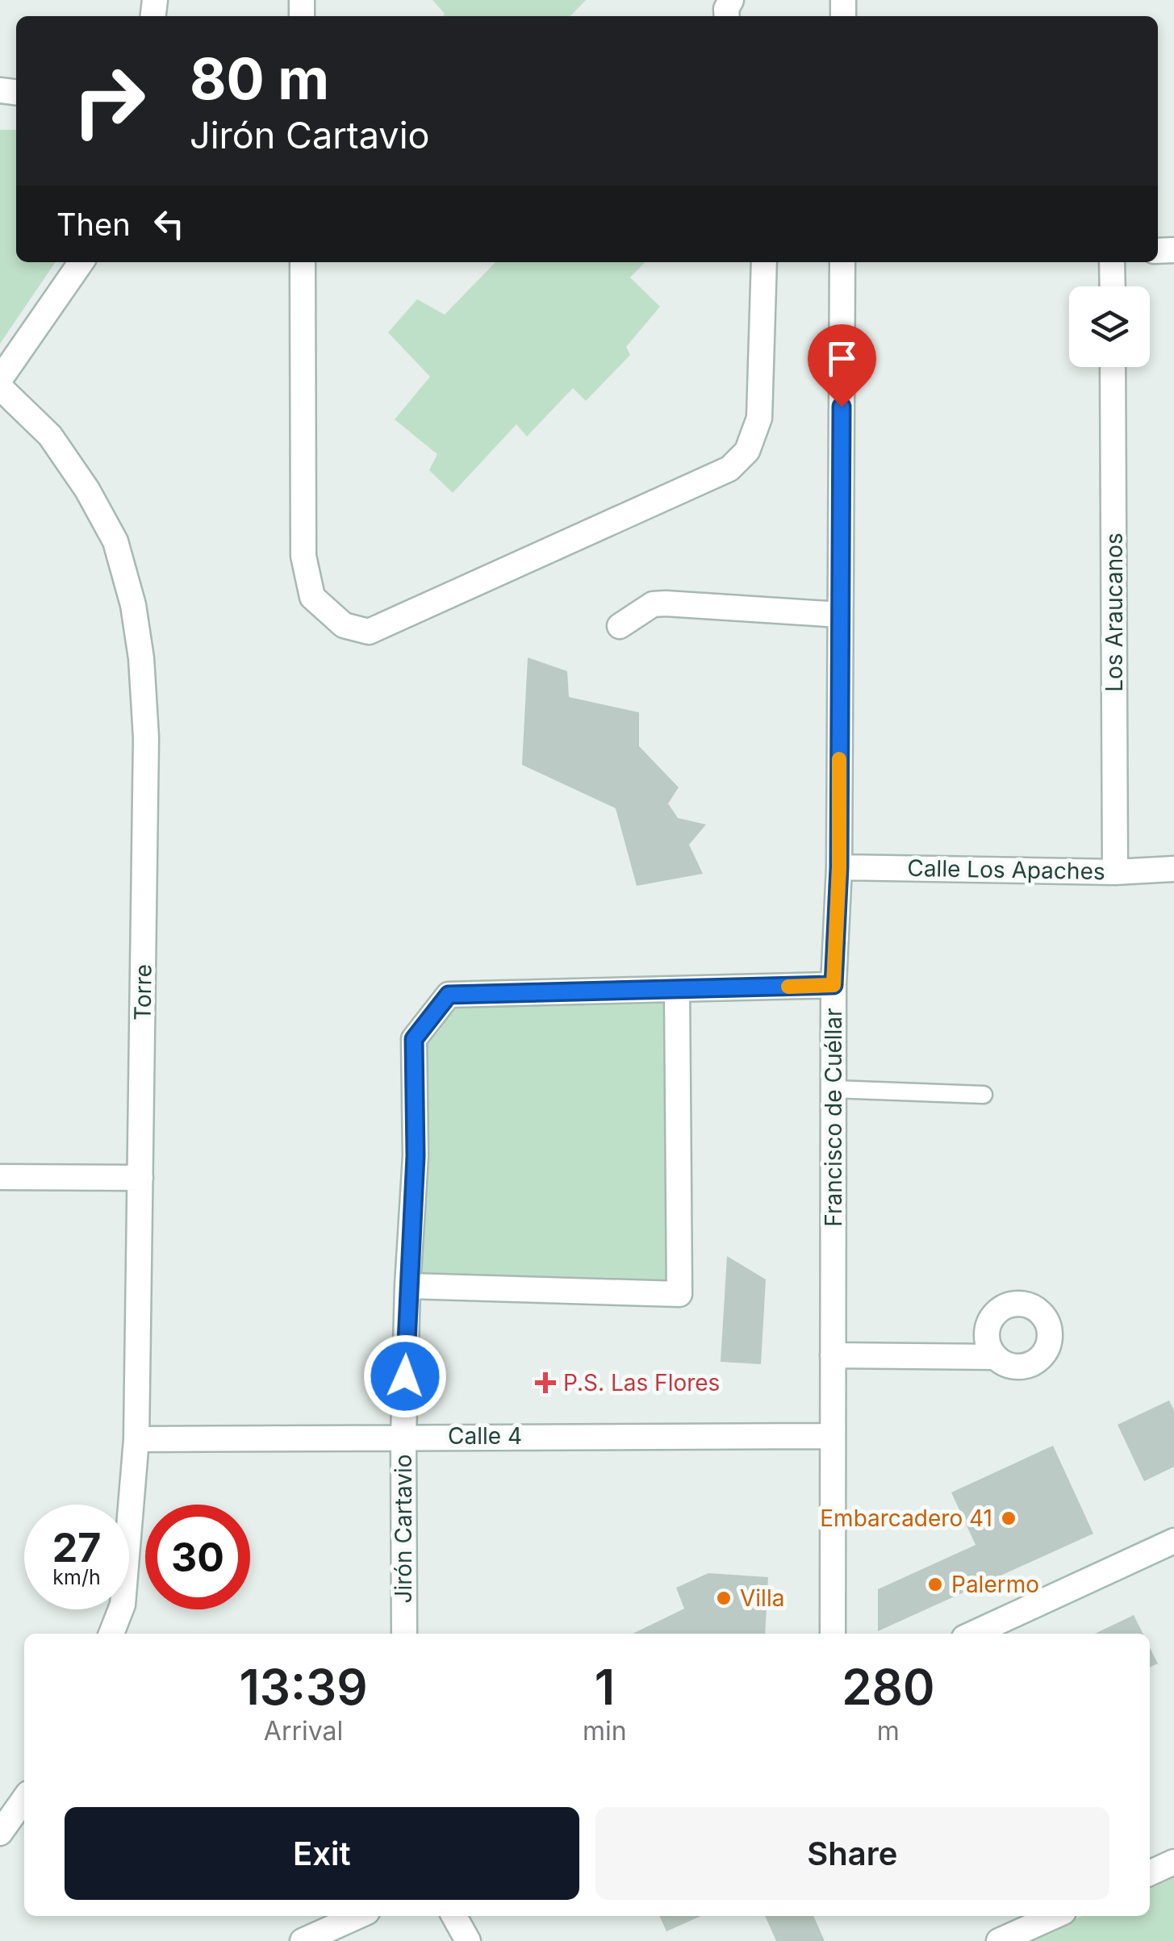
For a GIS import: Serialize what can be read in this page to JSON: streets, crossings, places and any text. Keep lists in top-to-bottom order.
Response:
{
  "streets": {
    "street": [
      "Los Araucanos",
      "Calle Los Apaches",
      "Torre",
      "Francisco de Cuéllar",
      "Calle 4",
      "Jirón Cartavio"
    ]
  },
  "crossings": [
    ["Los Araucanos", "Calle Los Apaches"],
    ["Calle Los Apaches", "Francisco de Cuéllar"],
    ["Torre", "Calle 4"],
    ["Francisco de Cuéllar", "Calle 4"],
    ["Francisco de Cuéllar", "Jirón Cartavio"],
    ["Calle 4", "Jirón Cartavio"]
  ],
  "places": {
    "health": ["P.S. Las Flores"],
    "other": ["Embarcadero 41", "Palermo", "Villa"]
  },
  "page": {
    "turn": ["80 m", "Jirón Cartavio"],
    "then": "Then",
    "speed": "27 km/h",
    "limit": "30",
    "eta": [
      "13:39",
      "Arrival",
      "1",
      "min",
      "280",
      "m"
    ],
    "buttons": ["Exit", "Share"]
  }
}
